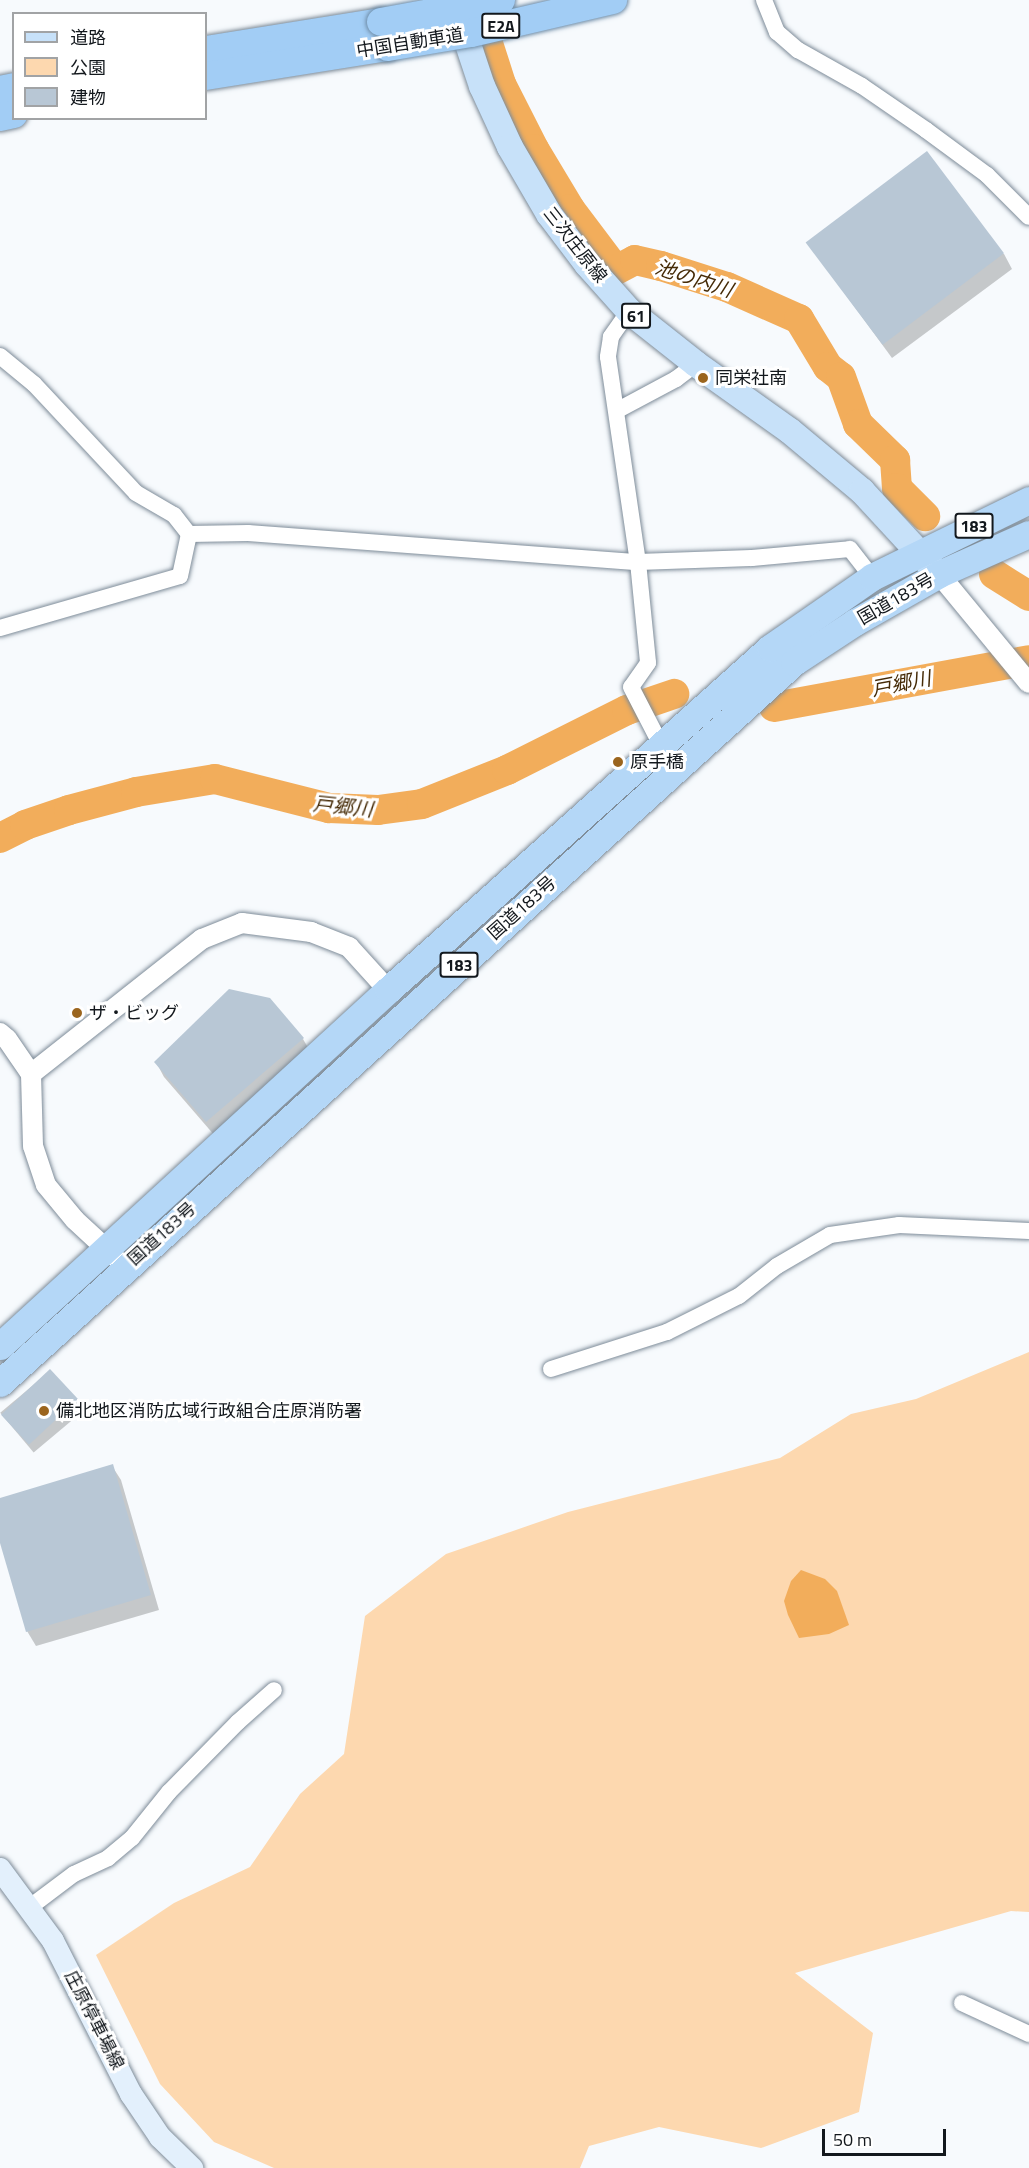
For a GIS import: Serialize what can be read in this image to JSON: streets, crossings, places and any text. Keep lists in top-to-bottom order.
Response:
{
  "streets": {
    "highway": [
      "E2A",
      "中国自動車道",
      "183",
      "国道183号"
    ],
    "main road": ["三次庄原線", "61", "庄原停車場線"]
  },
  "crossings": [
    ["三次庄原線", "国道183号"]
  ],
  "water": ["池の内川", "戸郷川"],
  "places": [
    "同栄社南",
    "原手橋",
    "ザ・ビッグ",
    "備北地区消防広域行政組合庄原消防署"
  ],
  "legend": ["道路", "公園", "建物"],
  "scale_bar": "50 m"
}
